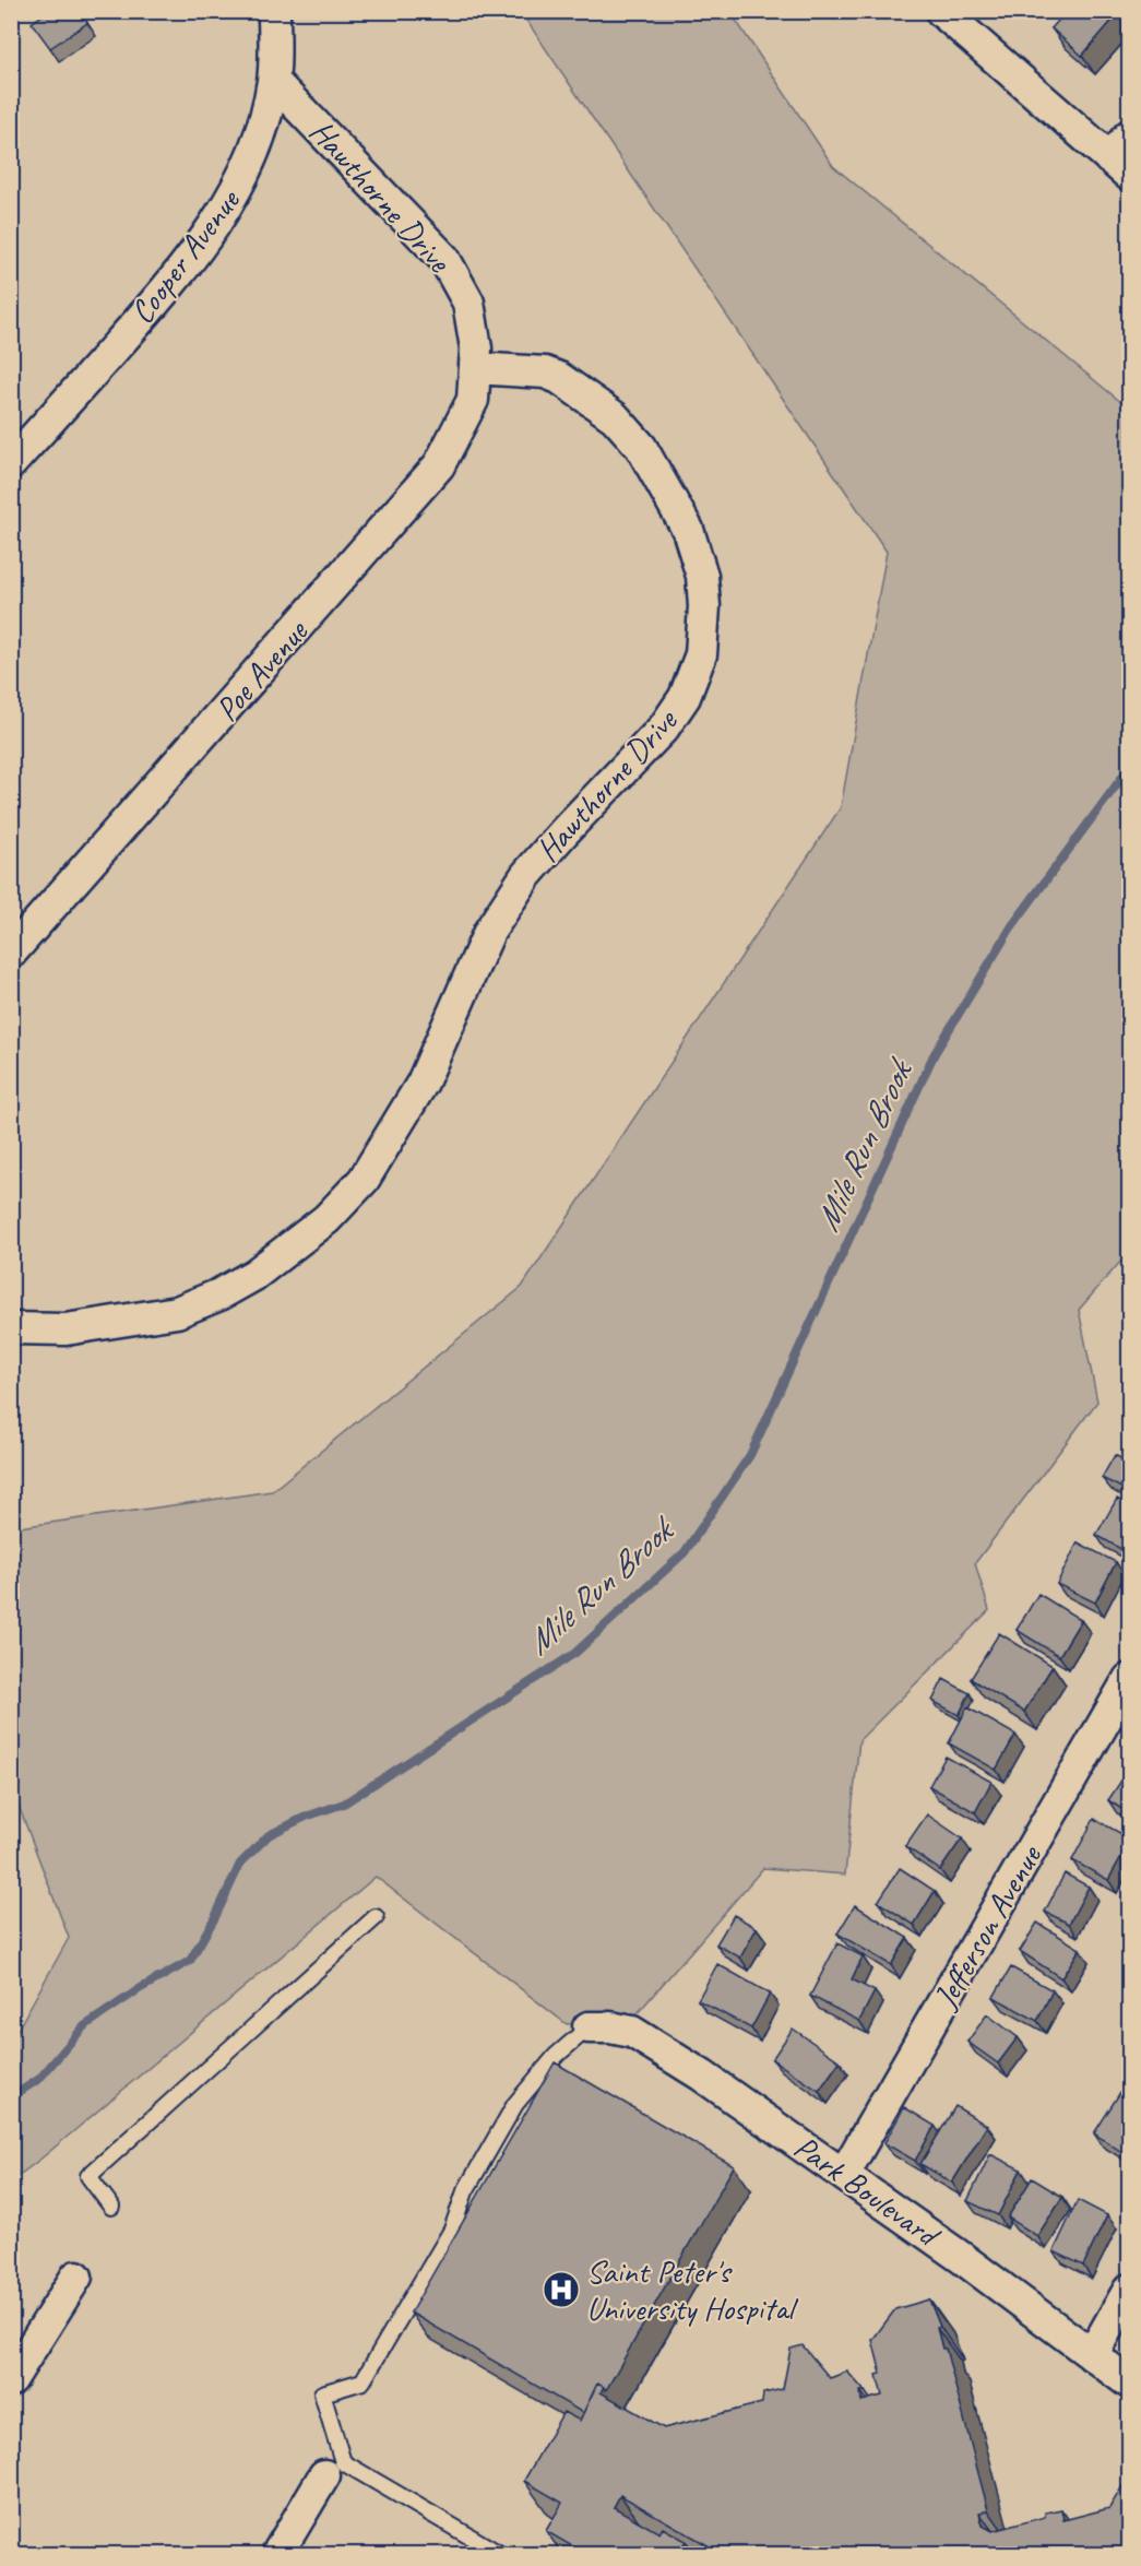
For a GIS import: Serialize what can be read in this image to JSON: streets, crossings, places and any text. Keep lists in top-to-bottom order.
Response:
{
  "streets": {
    "street": [
      "Hawthorne Drive",
      "Cooper Avenue",
      "Poe Avenue",
      "Jefferson Avenue",
      "Park Boulevard"
    ]
  },
  "crossings": [
    ["Hawthorne Drive", "Cooper Avenue"],
    ["Hawthorne Drive", "Poe Avenue"],
    ["Jefferson Avenue", "Park Boulevard"]
  ],
  "water": ["Mile Run Brook"],
  "places": {
    "hospital": ["Saint Peter's University Hospital"]
  }
}
